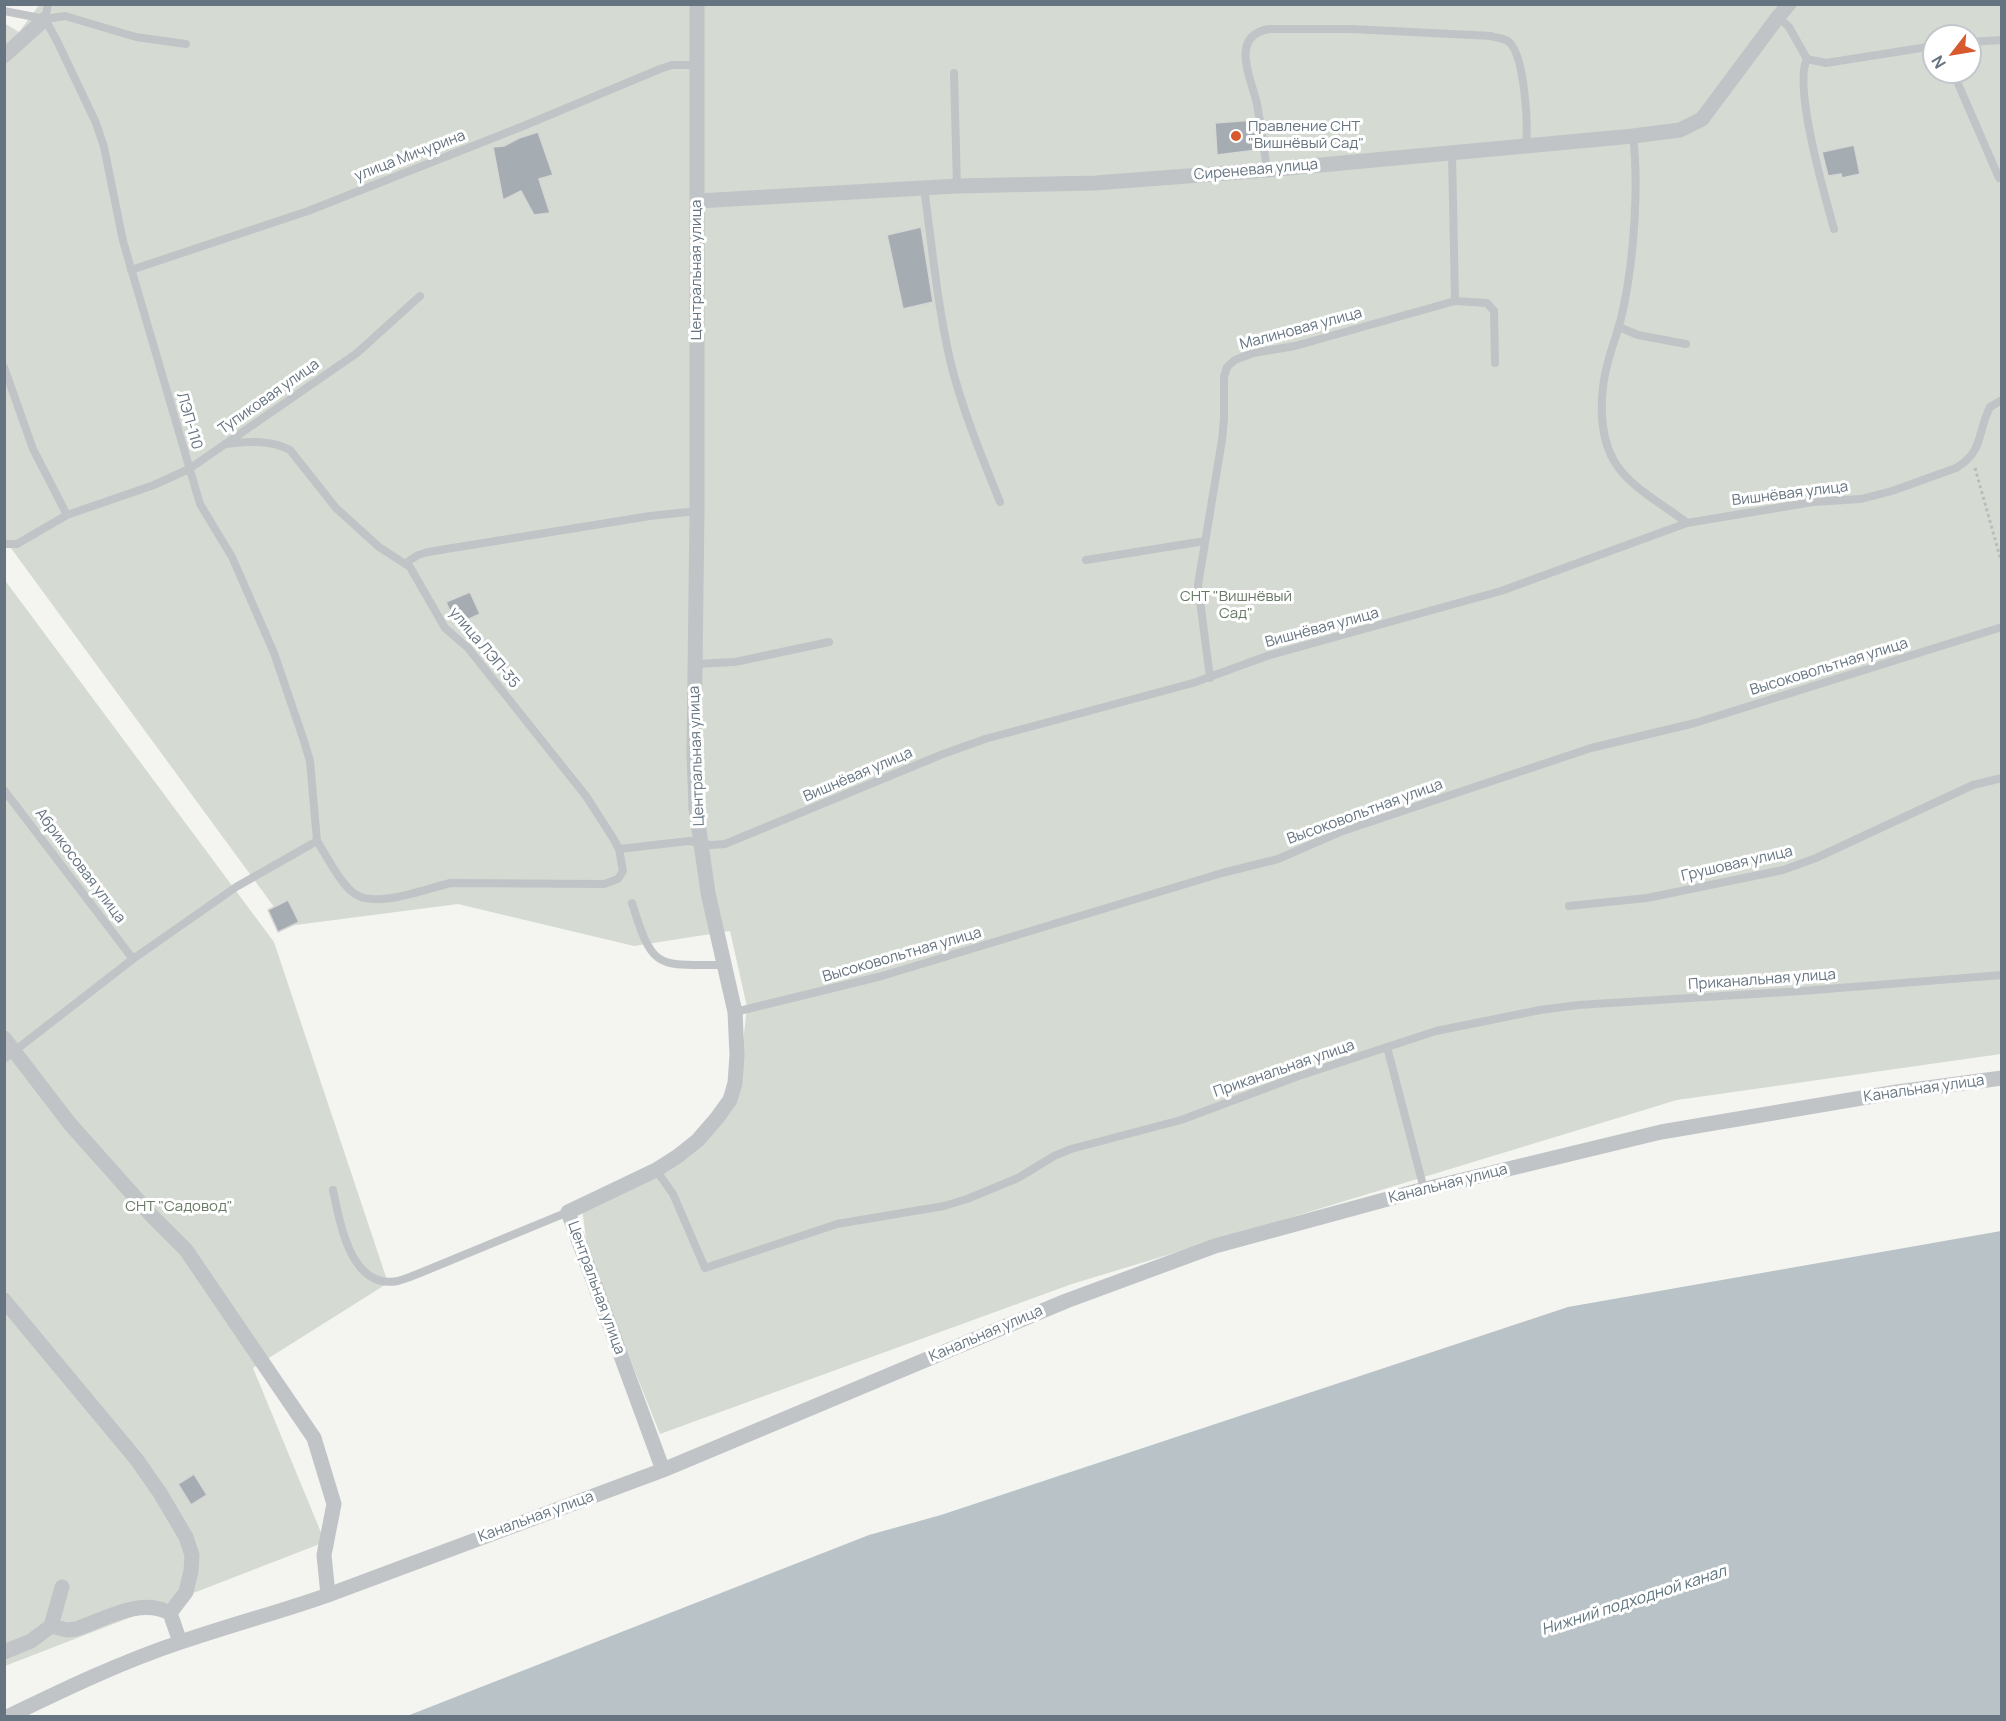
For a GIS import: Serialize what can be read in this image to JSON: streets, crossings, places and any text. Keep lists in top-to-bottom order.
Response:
{
  "streets": {
    "street": ["Сиреневая улица", "Центральная улица", "Канальная улица"],
    "lane": [
      "улица Мичурина",
      "Малиновая улица",
      "Тупиковая улица",
      "ЛЭП-110",
      "Вишнёвая улица",
      "улица ЛЭП-35",
      "Высоковольтная улица",
      "Грушовая улица",
      "Абрикосовая улица",
      "Приканальная улица"
    ]
  },
  "crossings": [
    ["улица Мичурина", "Центральная улица"],
    ["улица Мичурина", "ЛЭП-110"],
    ["Сиреневая улица", "Центральная улица"],
    ["Центральная улица", "Вишнёвая улица"],
    ["Центральная улица", "Высоковольтная улица"],
    ["Центральная улица", "Приканальная улица"],
    ["Центральная улица", "Канальная улица"],
    ["Малиновая улица", "Вишнёвая улица"],
    ["Тупиковая улица", "ЛЭП-110"],
    ["Тупиковая улица", "улица ЛЭП-35"],
    ["Вишнёвая улица", "улица ЛЭП-35"]
  ],
  "water": ["Нижний подходной канал"],
  "parks": ["СНТ \"Вишнёвый Сад\"", "СНТ \"Садовод\""],
  "places": ["Правление СНТ \"Вишнёвый Сад\""],
  "north": "bottom left"
}
